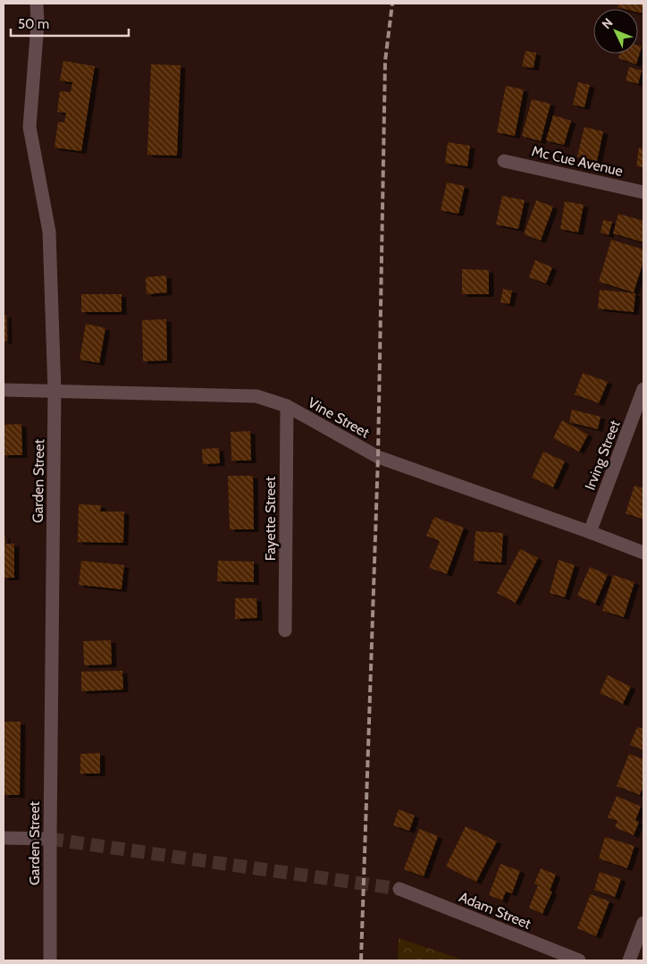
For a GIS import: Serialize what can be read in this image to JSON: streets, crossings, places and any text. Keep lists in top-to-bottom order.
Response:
{
  "streets": {
    "street": [
      "Mc Cue Avenue",
      "Vine Street",
      "Irving Street",
      "Garden Street",
      "Fayette Street",
      "Adam Street"
    ]
  },
  "crossings": [
    ["Vine Street", "Irving Street"],
    ["Vine Street", "Garden Street"],
    ["Vine Street", "Fayette Street"]
  ],
  "scale_bar": "50 m",
  "north": "top left"
}
